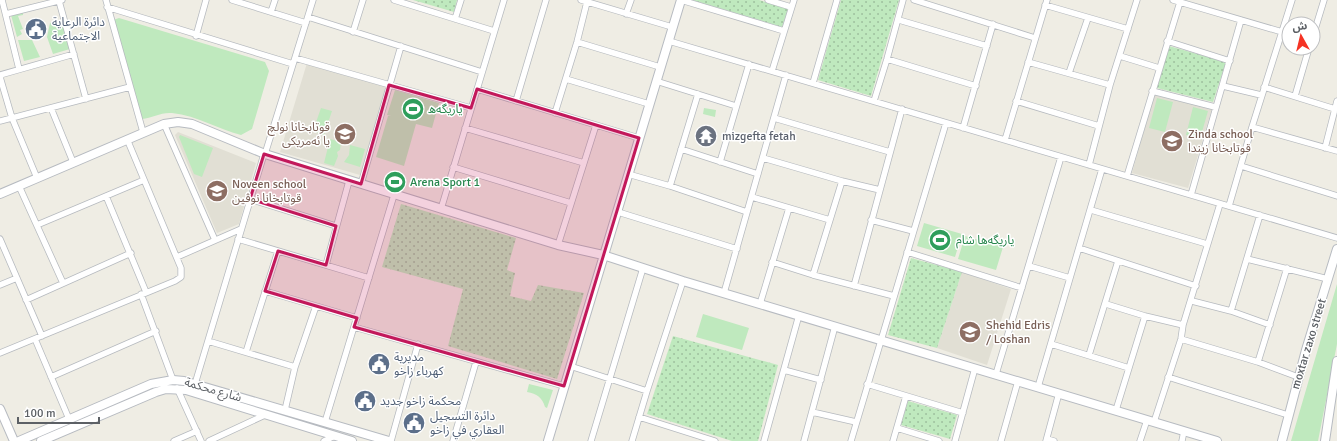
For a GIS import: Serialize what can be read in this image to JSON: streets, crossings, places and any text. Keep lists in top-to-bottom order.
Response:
{
  "streets": {
    "street": ["moxtar zaxo street", "شارع محكمة"]
  },
  "places": {
    "public building": [
      "دائرة الرعاية الاجتماعية",
      "مديرية كهرباء زاخو",
      "محكمة زاخو جديد",
      "دائرة التسجيل العقاري في زاخو"
    ],
    "sports": ["یاریگه‌ه", "Arena Sport 1", "ياريگه‌ها شام"],
    "school or university": [
      "قوتابخانا نولچ يا ئەمريكى",
      "Zinda school قوتابخانا زیندا",
      "Noveen school قوتابخانا نوڤين",
      "Shehid Edris / Loshan"
    ],
    "temple": ["mizgefta fetah"]
  },
  "scale_bar": "100 m",
  "north": "top"
}
